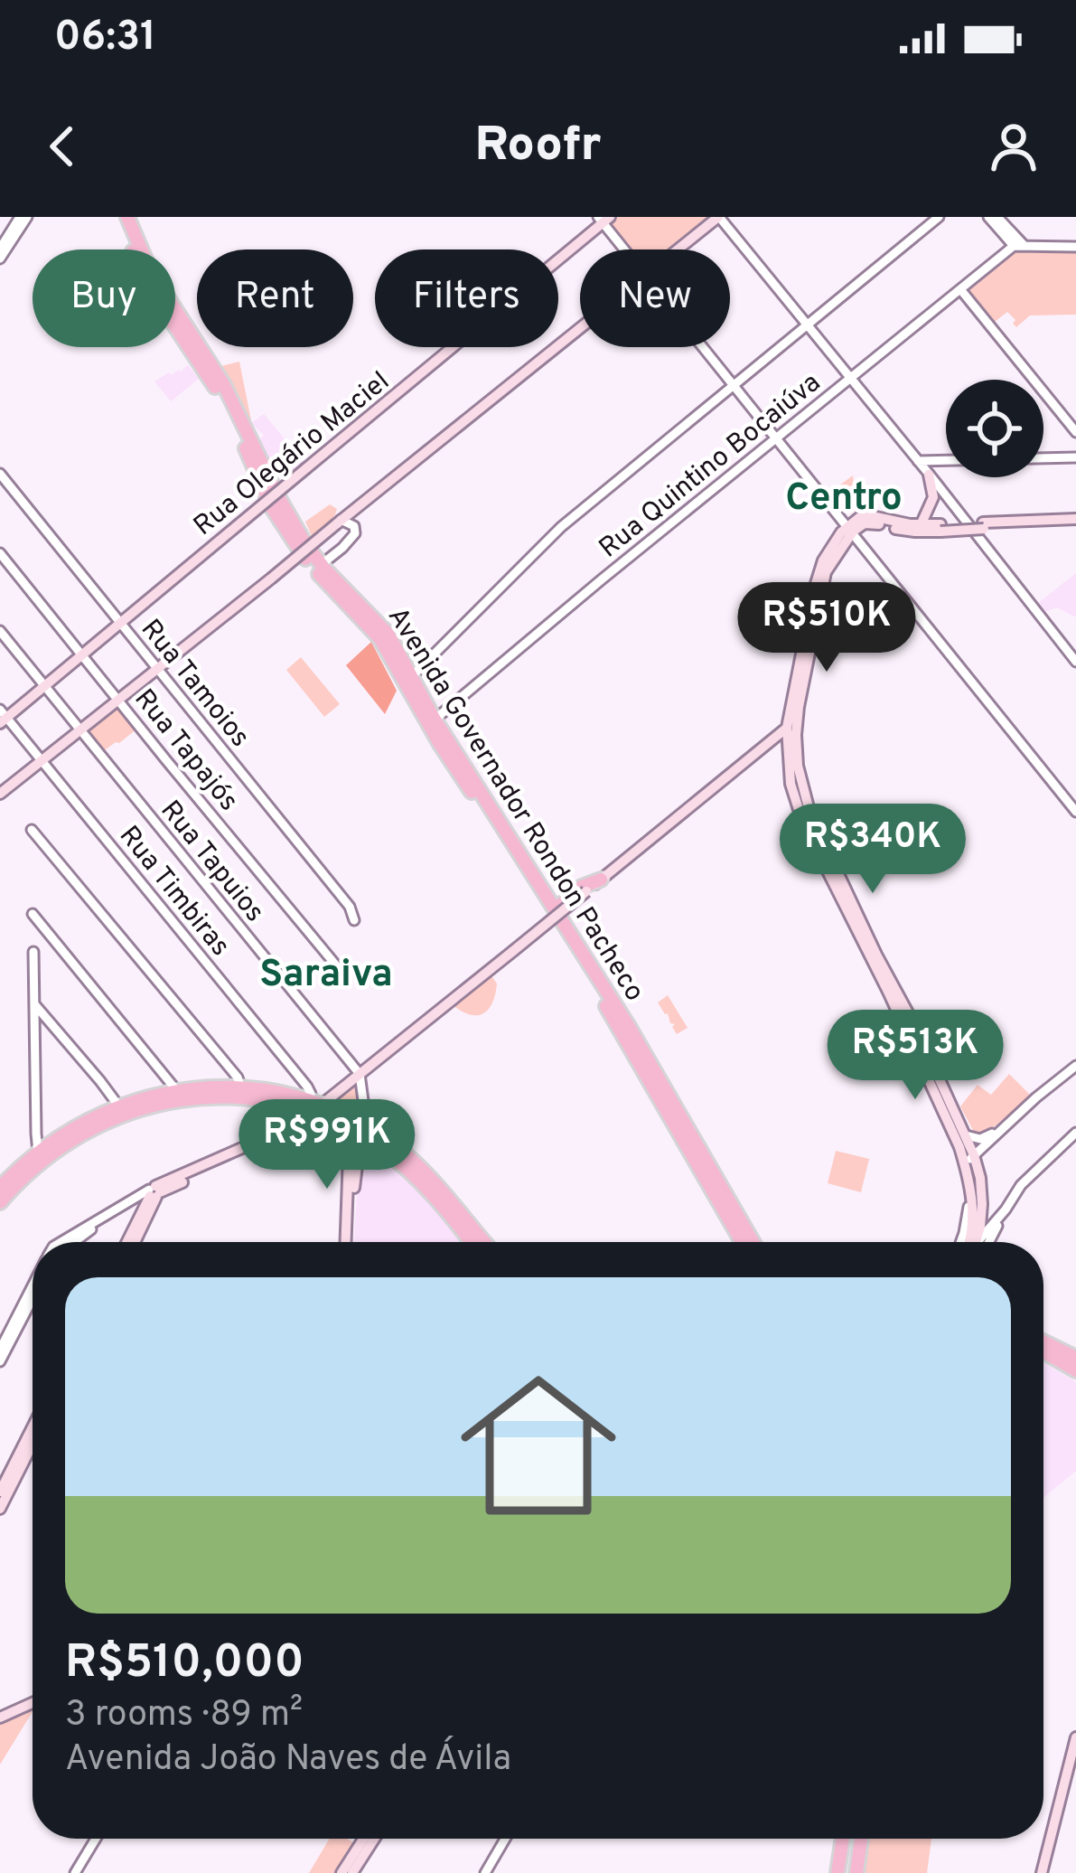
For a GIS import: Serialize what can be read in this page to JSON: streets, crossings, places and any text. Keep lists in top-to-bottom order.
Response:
{
  "streets": {
    "main road": ["Rua Olegário Maciel", "Avenida Governador Rondon Pacheco"],
    "street": [
      "Rua Quintino Bocaiúva",
      "Rua Tamoios",
      "Rua Tapajós",
      "Rua Tapuios",
      "Rua Timbiras"
    ]
  },
  "crossings": [
    ["Rua Olegário Maciel", "Rua Tamoios"],
    ["Rua Olegário Maciel", "Rua Tapajós"],
    ["Rua Olegário Maciel", "Rua Tapuios"],
    ["Rua Olegário Maciel", "Rua Timbiras"],
    ["Rua Quintino Bocaiúva", "Avenida Governador Rondon Pacheco"]
  ],
  "districts": ["Centro", "Saraiva"],
  "page": {
    "status": "06:31",
    "header": "Roofr",
    "chip": [
      "Buy",
      "Rent",
      "Filters",
      "New"
    ],
    "price": [
      "R$510K",
      "R$340K",
      "R$513K",
      "R$991K"
    ],
    "list": [
      {
        "name": "R$510,000",
        "note": "3 rooms · 89 m² · Avenida João Naves de Ávila"
      }
    ]
  }
}
